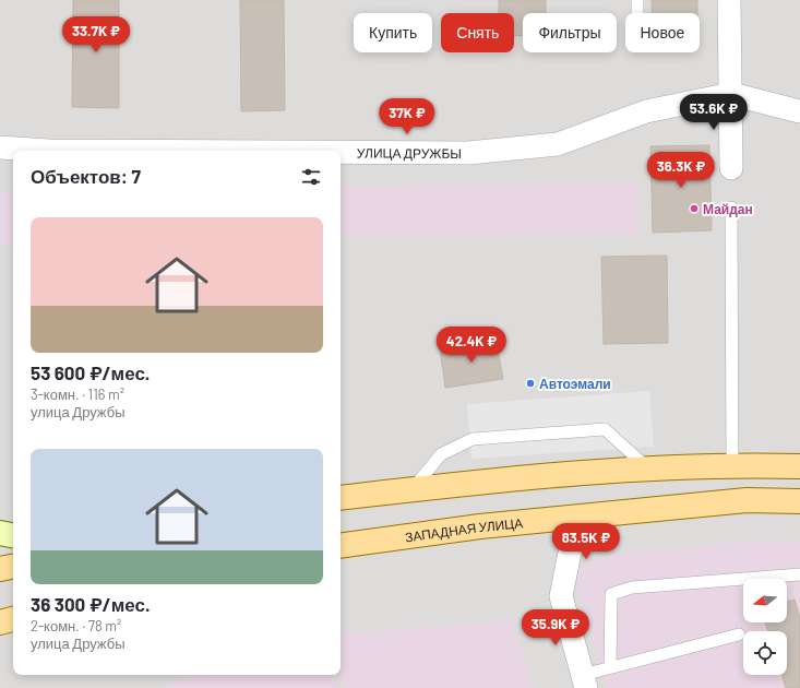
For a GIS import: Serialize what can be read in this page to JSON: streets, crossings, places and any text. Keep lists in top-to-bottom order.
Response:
{
  "streets": {
    "main road": ["ЗАПАДНАЯ УЛИЦА"],
    "street": ["УЛИЦА ДРУЖБЫ"]
  },
  "places": ["Майдан", "Автоэмали"],
  "north": "left",
  "page": {
    "chip": [
      "Купить",
      "Снять",
      "Фильтры",
      "Новое"
    ],
    "price": [
      "33.7K ₽",
      "53.6K ₽",
      "37K ₽",
      "36.3K ₽",
      "42.4K ₽",
      "83.5K ₽",
      "35.9K ₽"
    ],
    "heading": "Объектов: 7",
    "list": [
      {
        "name": "53 600 ₽/мес.",
        "note": "3-комн. · 116 m² · улица Дружбы"
      },
      {
        "name": "36 300 ₽/мес.",
        "note": "2-комн. · 78 m² · улица Дружбы"
      }
    ]
  }
}
